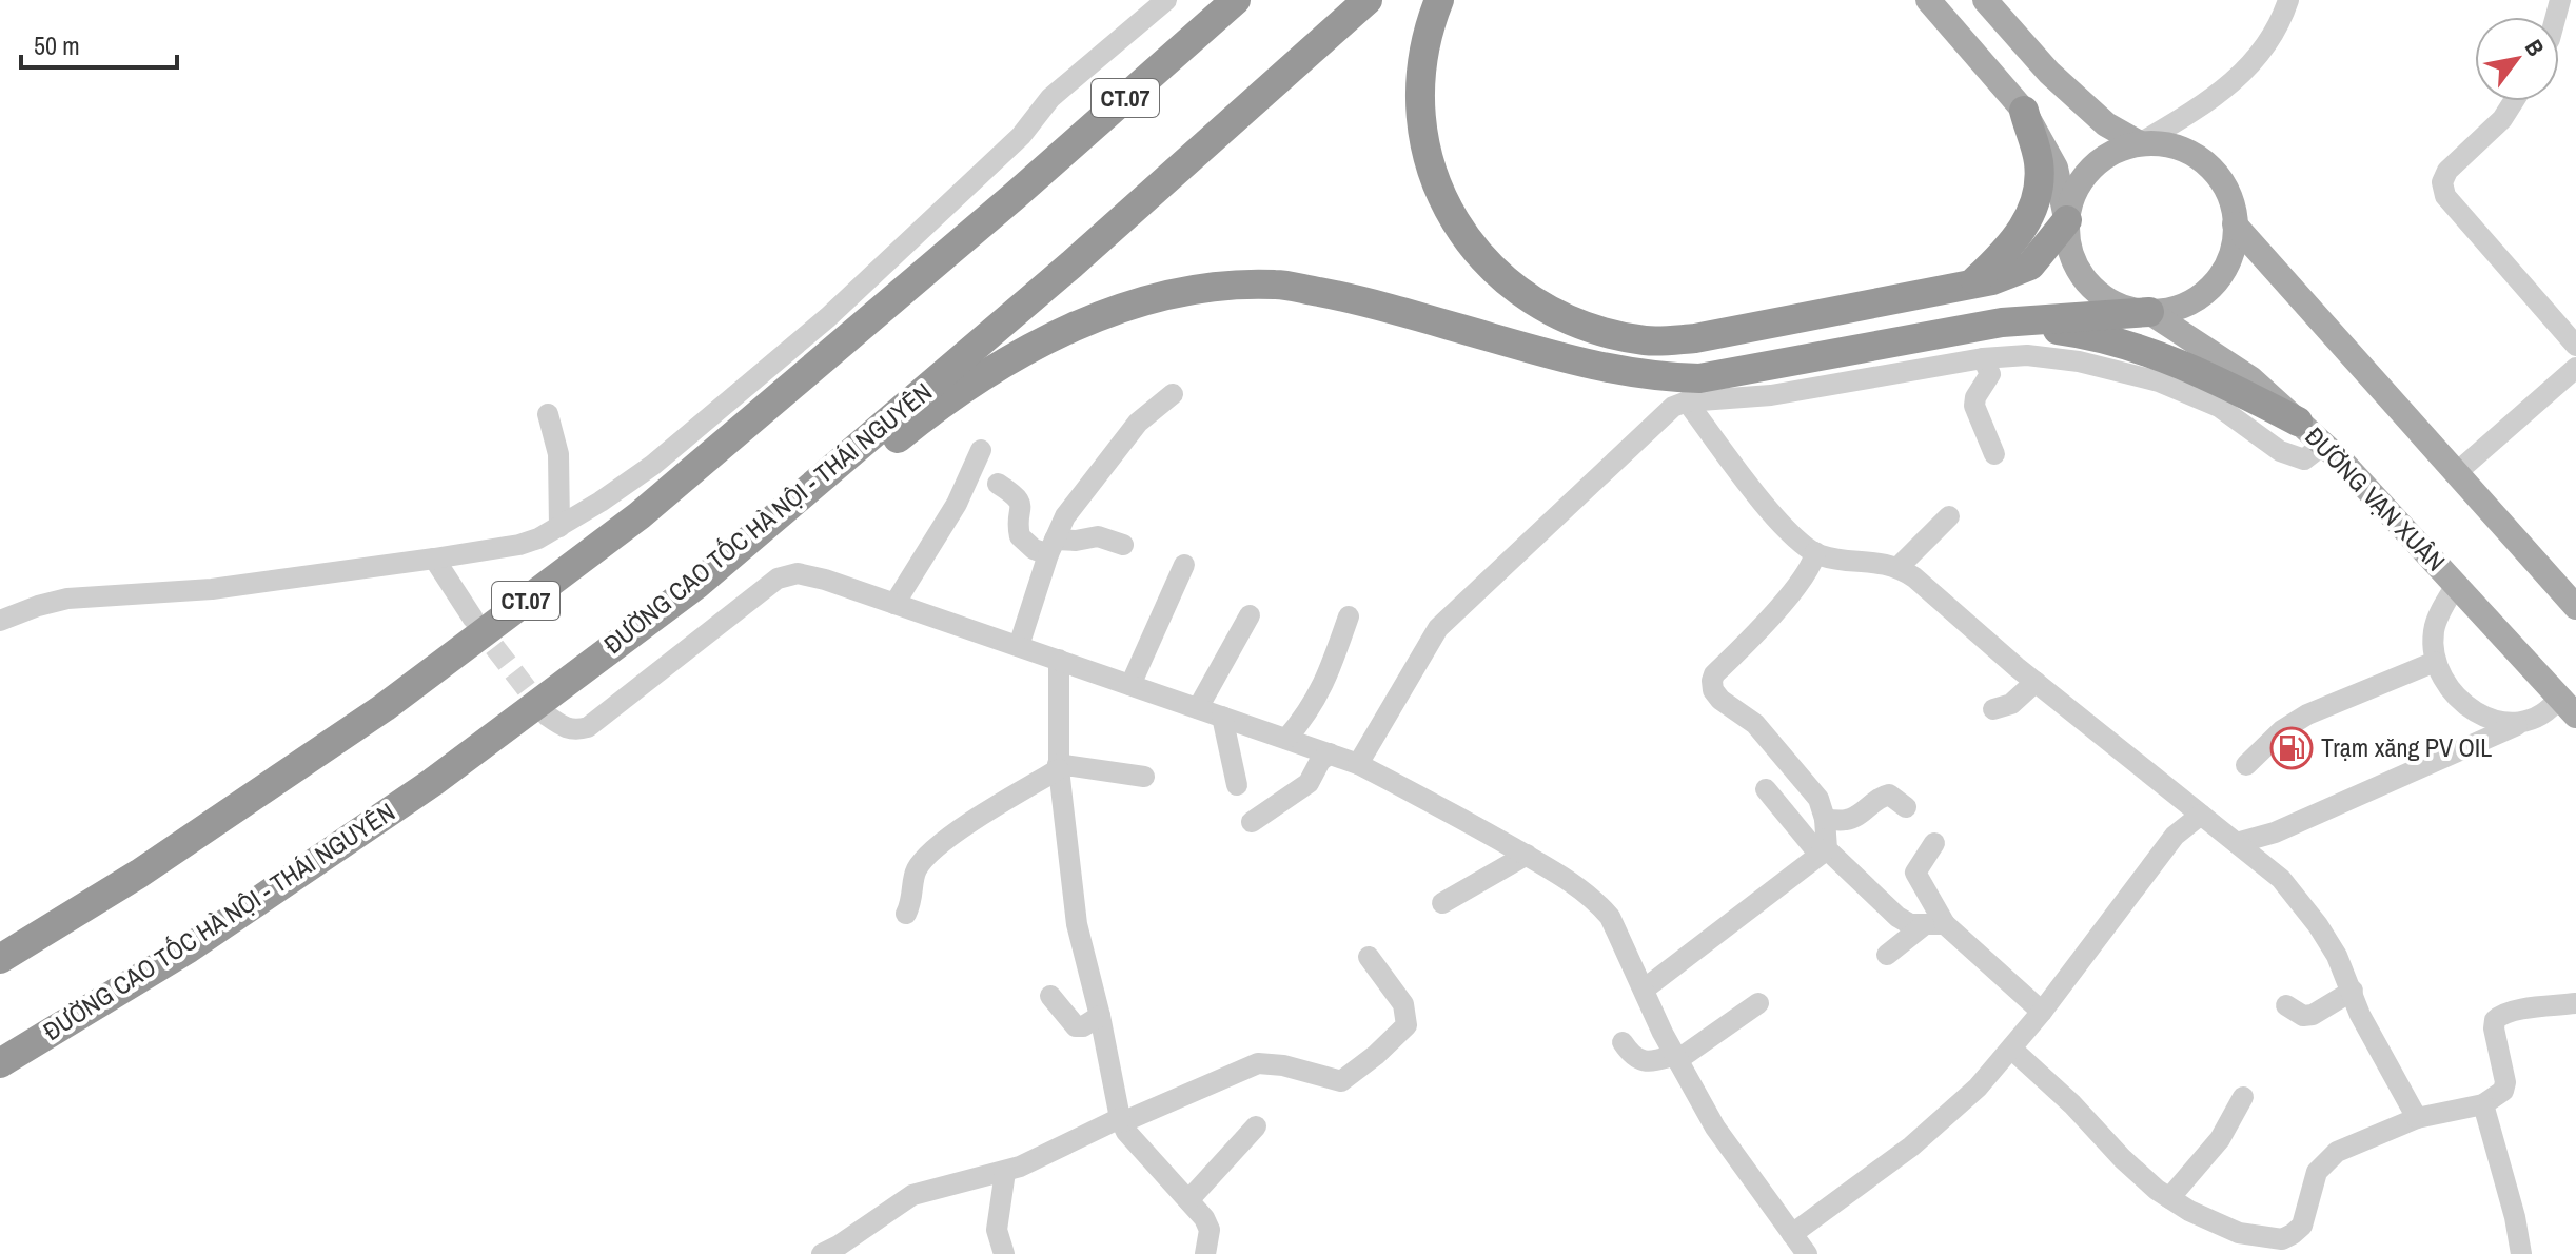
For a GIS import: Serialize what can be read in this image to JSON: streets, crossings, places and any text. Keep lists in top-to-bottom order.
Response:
{
  "streets": {
    "highway": ["CT.07", "ĐƯỜNG CAO TỐC HÀ NỘI - THÁI NGUYÊN"],
    "main road": ["ĐƯỜNG VẠN XUÂN"]
  },
  "places": {
    "fuel station": ["Trạm xăng PV OIL"]
  },
  "scale_bar": "50 m",
  "north": "top right"
}
